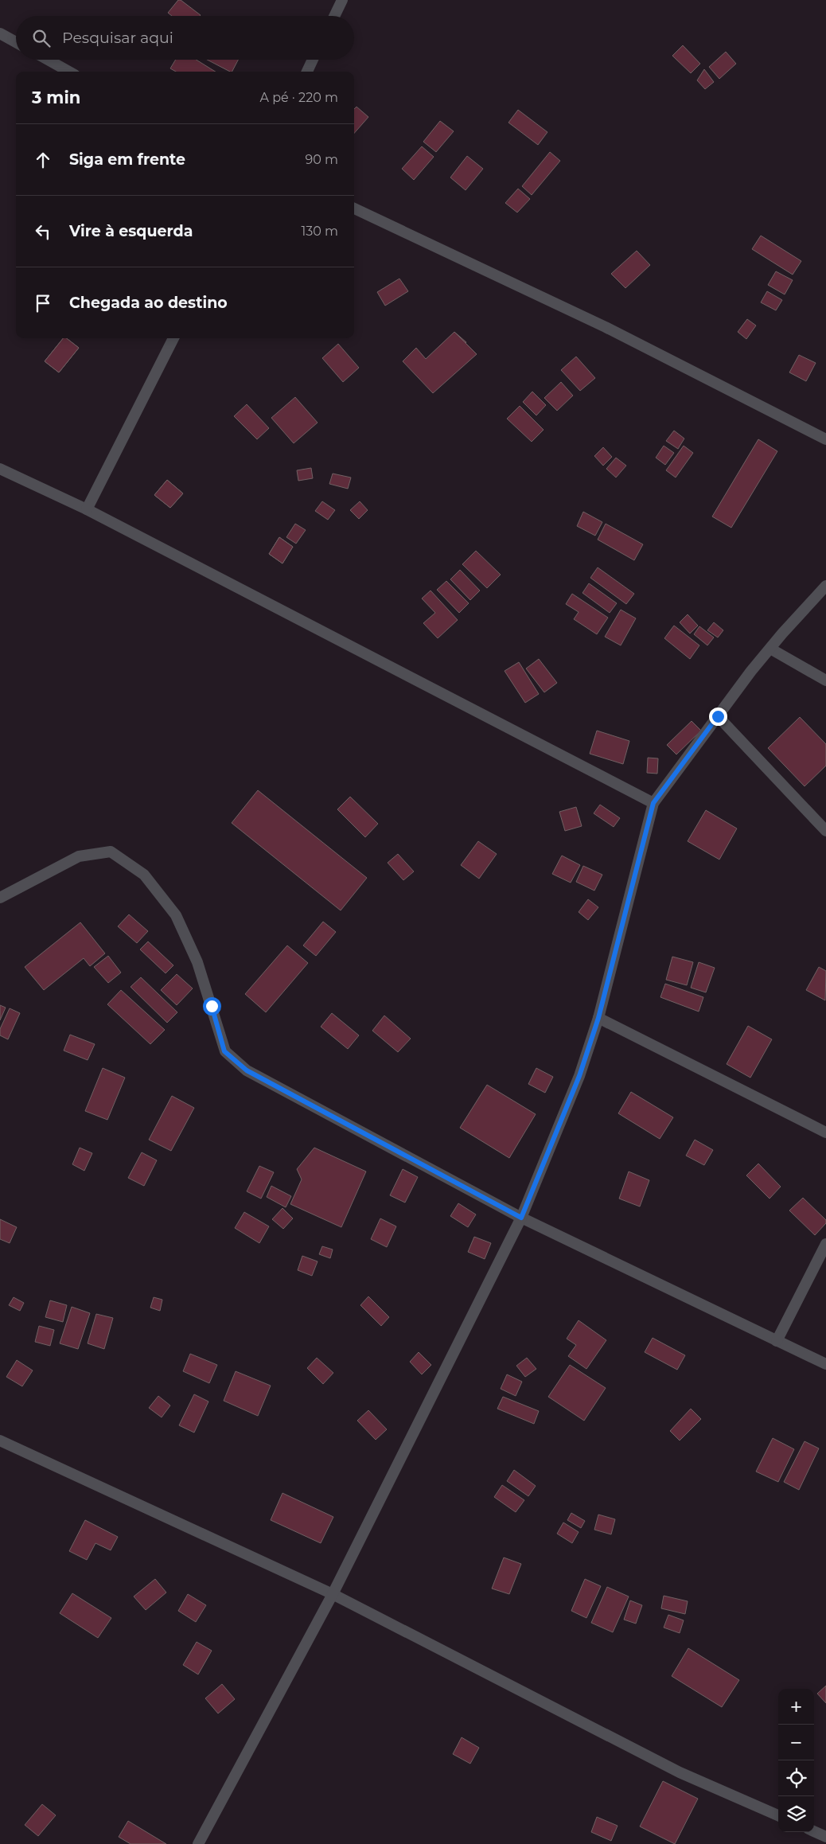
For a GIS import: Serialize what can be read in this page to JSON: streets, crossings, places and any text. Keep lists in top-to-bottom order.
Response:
{
  "page": {
    "search": "Pesquisar aqui",
    "heading": ["3 min", "A pé · 220 m"],
    "list": [
      ["Siga em frente", "90 m"],
      ["Vire à esquerda", "130 m"],
      "Chegada ao destino"
    ],
    "map_buttons": ["+", "−"]
  }
}
